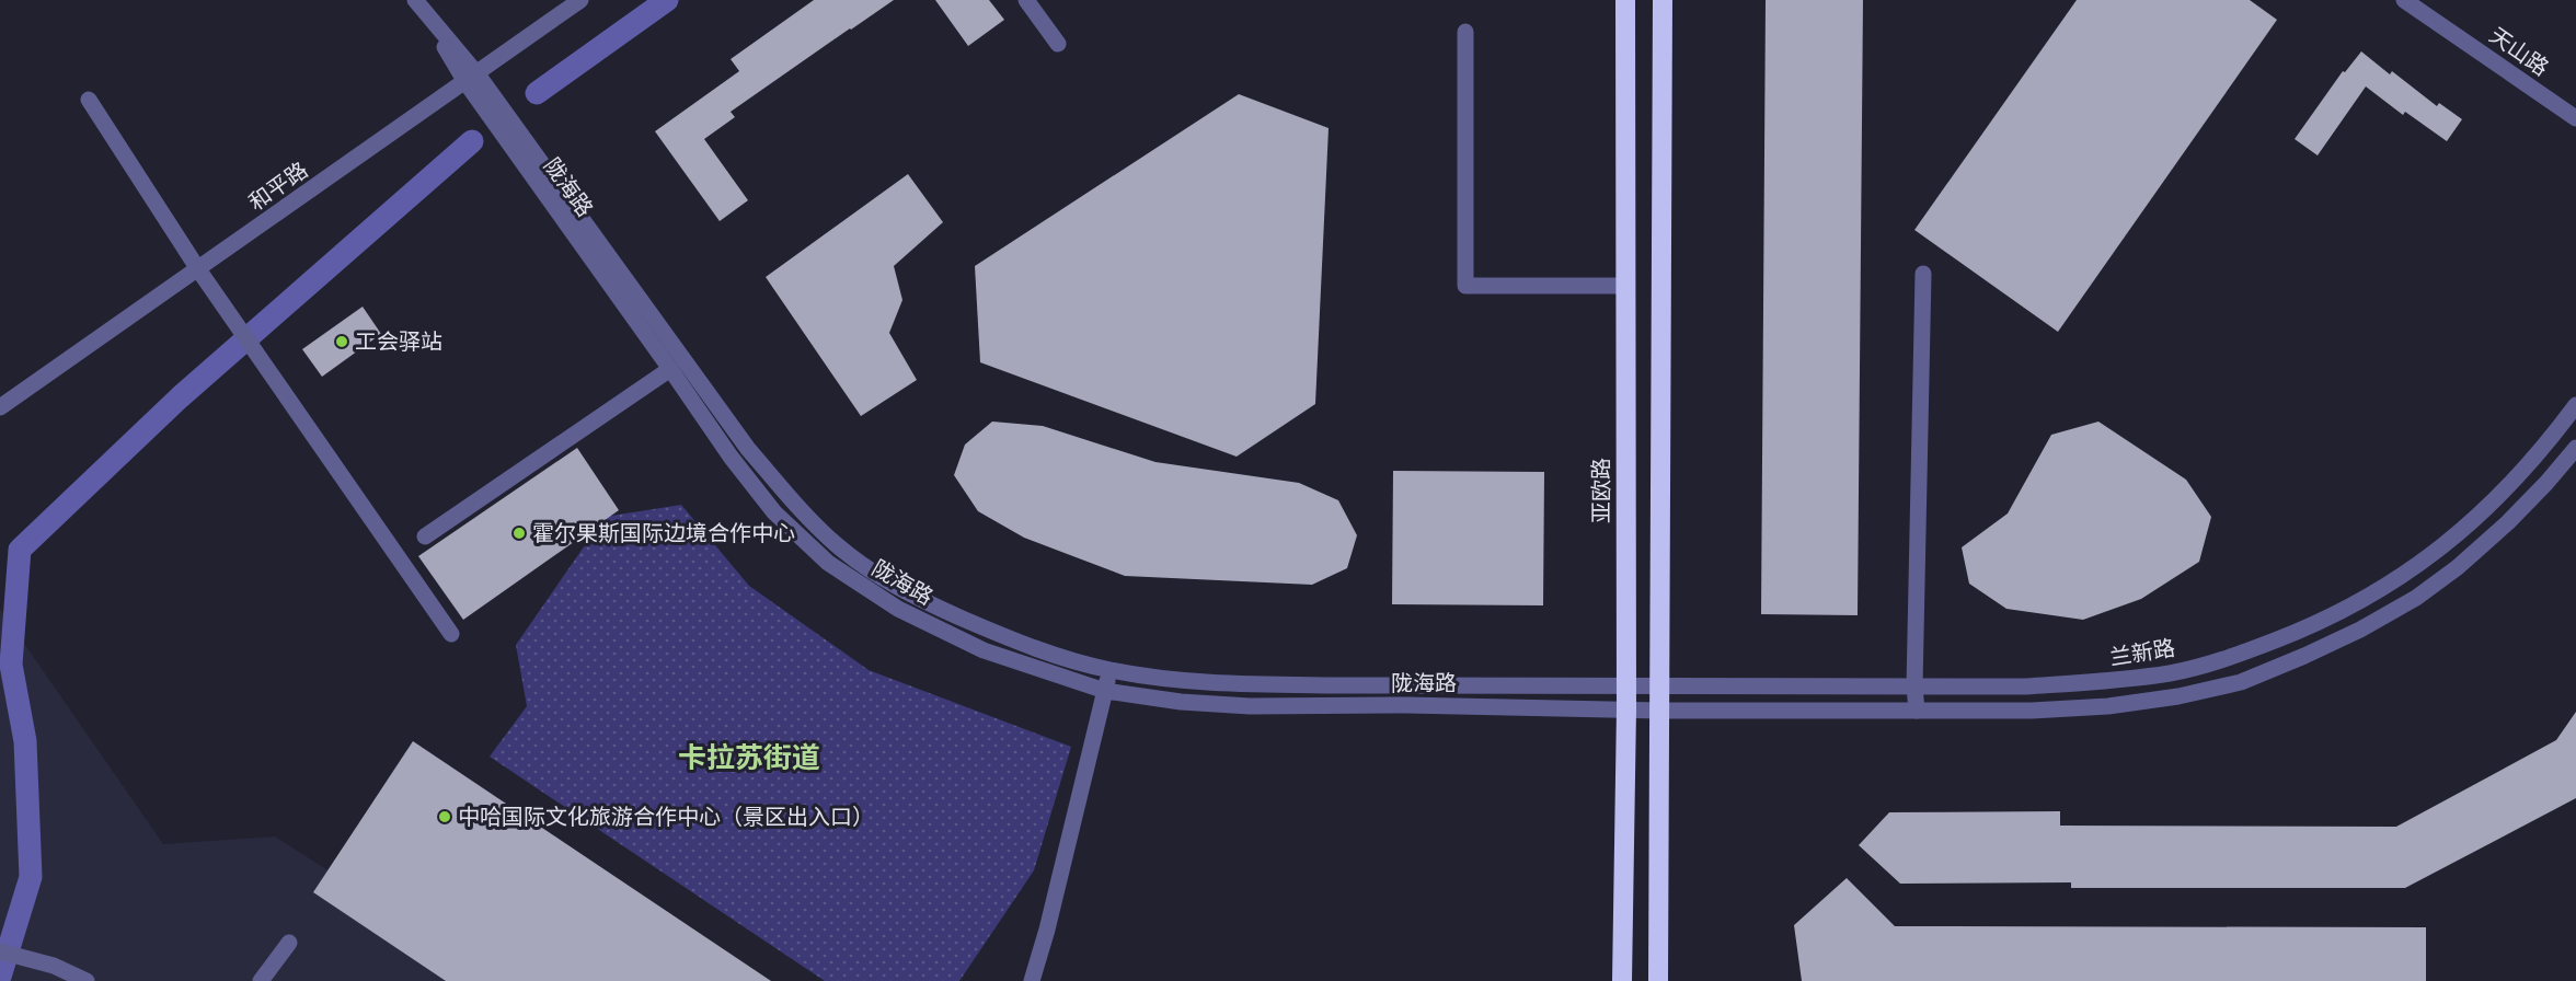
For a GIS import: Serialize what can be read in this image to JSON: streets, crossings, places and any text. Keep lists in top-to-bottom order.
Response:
{
  "streets": {
    "highway": ["亚欧路"],
    "street": [
      "天山路",
      "和平路",
      "陇海路",
      "兰新路"
    ]
  },
  "crossings": [
    ["和平路", "陇海路"],
    ["陇海路", "亚欧路"],
    ["陇海路", "兰新路"],
    ["亚欧路", "兰新路"]
  ],
  "districts": ["卡拉苏街道"],
  "places": ["工会驿站", "霍尔果斯国际边境合作中心", "中哈国际文化旅游合作中心（景区出入口）"]
}
